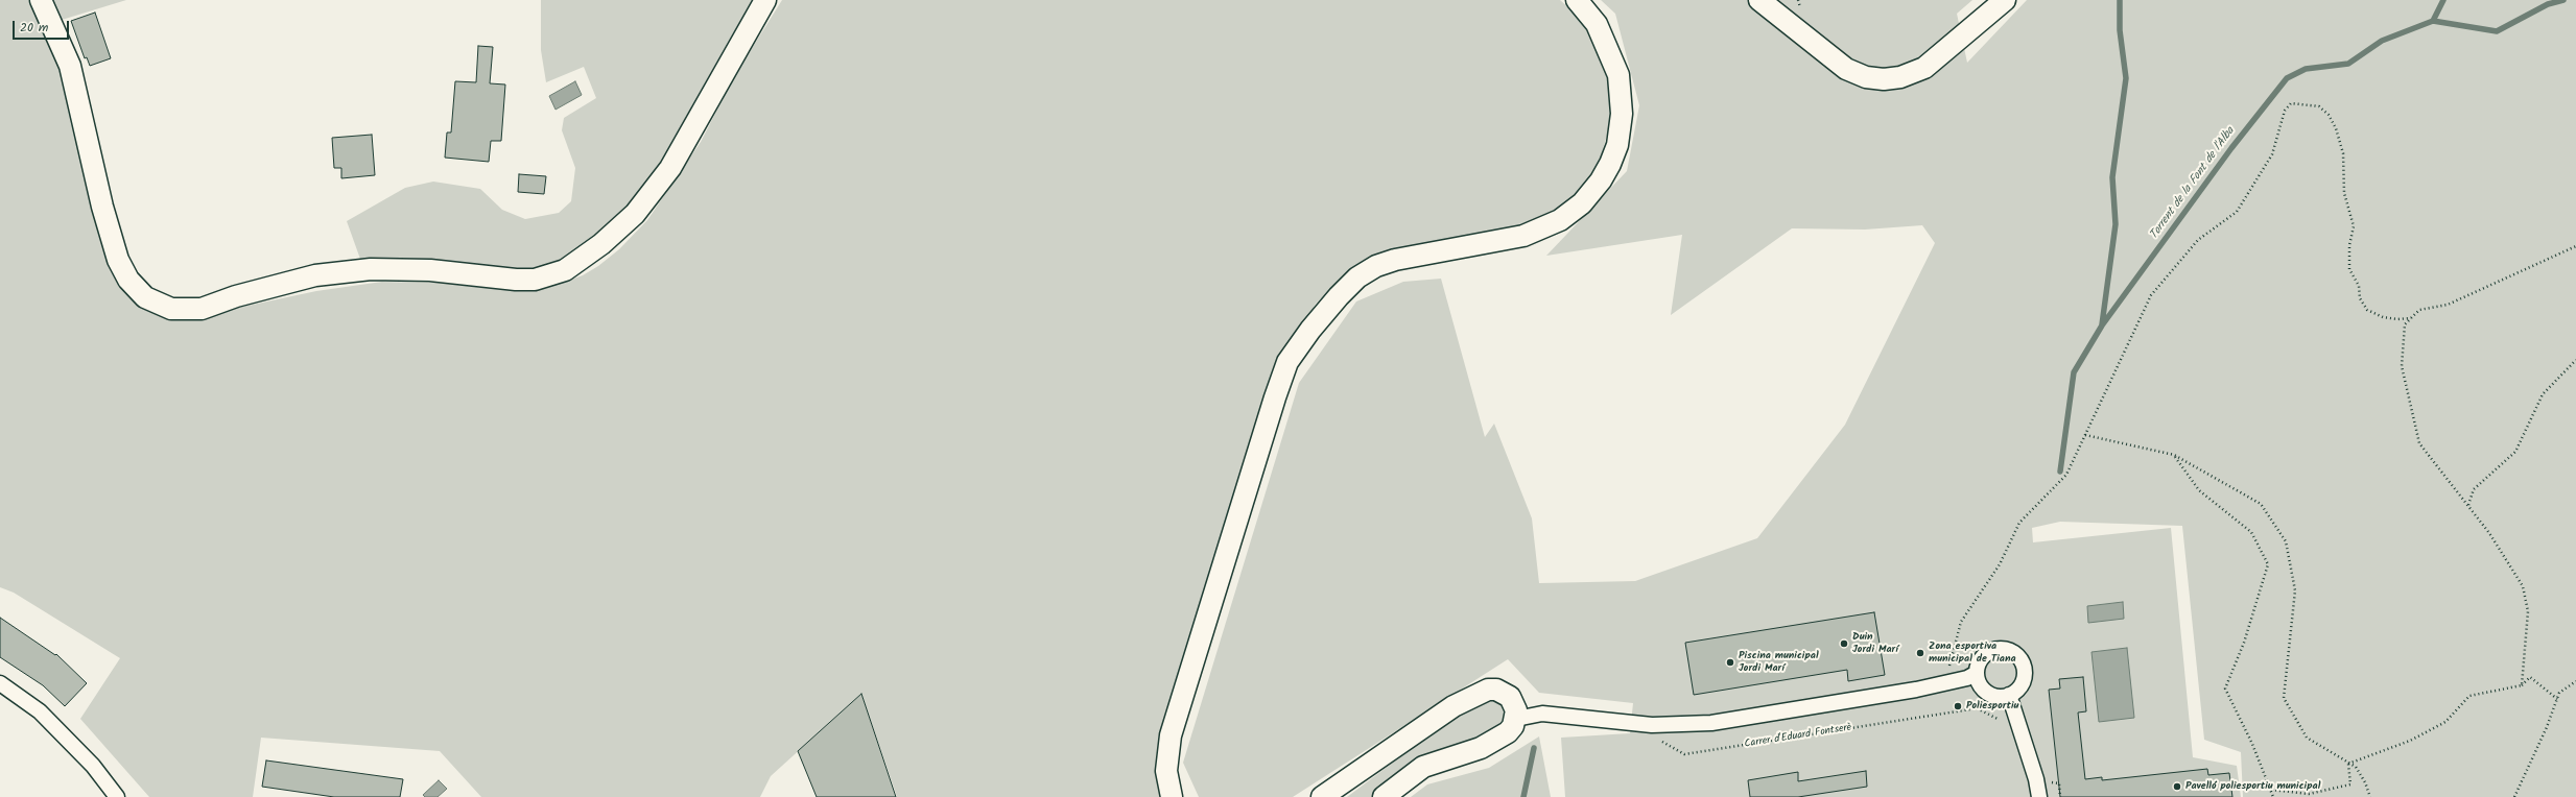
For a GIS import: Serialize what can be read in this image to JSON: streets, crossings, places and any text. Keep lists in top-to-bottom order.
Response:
{
  "streets": {
    "path": ["Carrer d'Eduard Fontserè"]
  },
  "water": ["Torrent de la Font de l'Alba"],
  "places": [
    "Duin Jordi Marí",
    "Zona esportiva municipal de Tiana",
    "Piscina municipal Jordi Marí",
    "Poliesportiu",
    "Pavelló poliesportiu municipal"
  ],
  "scale_bar": "20 m"
}
